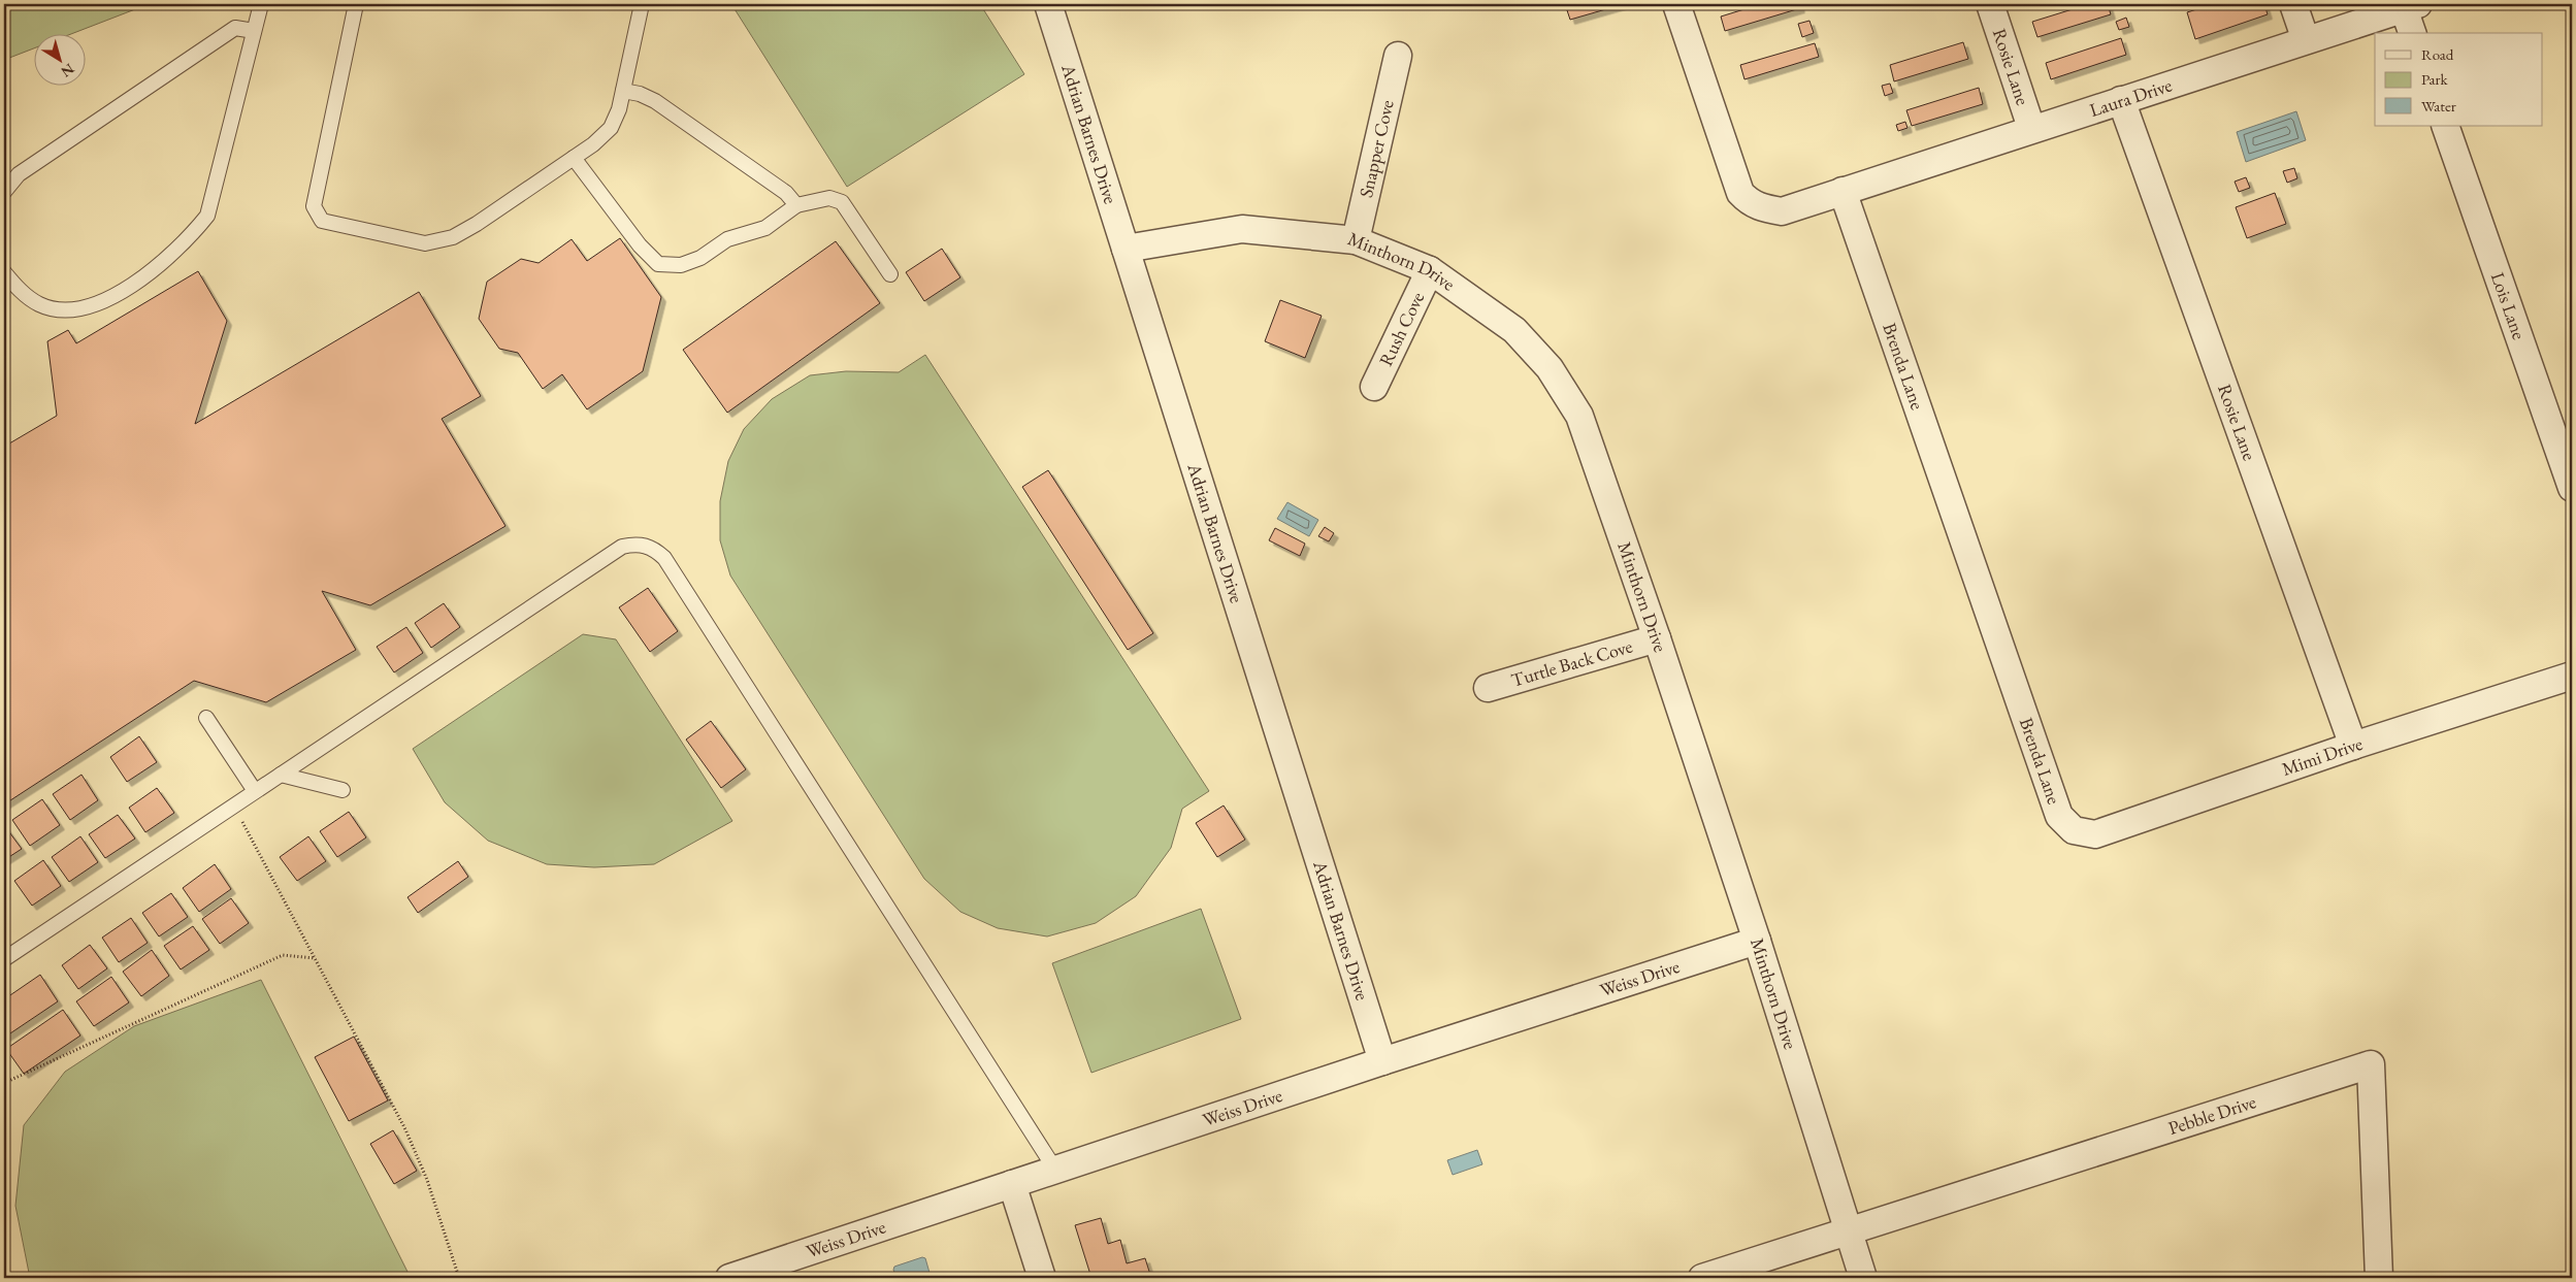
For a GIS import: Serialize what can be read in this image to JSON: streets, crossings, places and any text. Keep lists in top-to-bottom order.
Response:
{
  "streets": {
    "street": [
      "Rosie Lane",
      "Laura Drive",
      "Adrian Barnes Drive",
      "Snapper Cove",
      "Minthorn Drive",
      "Lois Lane",
      "Rush Cove",
      "Brenda Lane",
      "Turtle Back Cove",
      "Mimi Drive",
      "Weiss Drive",
      "Pebble Drive"
    ]
  },
  "crossings": [
    ["Rosie Lane", "Laura Drive"],
    ["Rosie Lane", "Mimi Drive"],
    ["Laura Drive", "Brenda Lane"],
    ["Adrian Barnes Drive", "Minthorn Drive"],
    ["Adrian Barnes Drive", "Weiss Drive"],
    ["Snapper Cove", "Minthorn Drive"],
    ["Minthorn Drive", "Rush Cove"],
    ["Minthorn Drive", "Turtle Back Cove"],
    ["Minthorn Drive", "Weiss Drive"],
    ["Minthorn Drive", "Pebble Drive"],
    ["Brenda Lane", "Mimi Drive"]
  ],
  "legend": ["Road", "Park", "Water"],
  "north": "bottom right"
}
